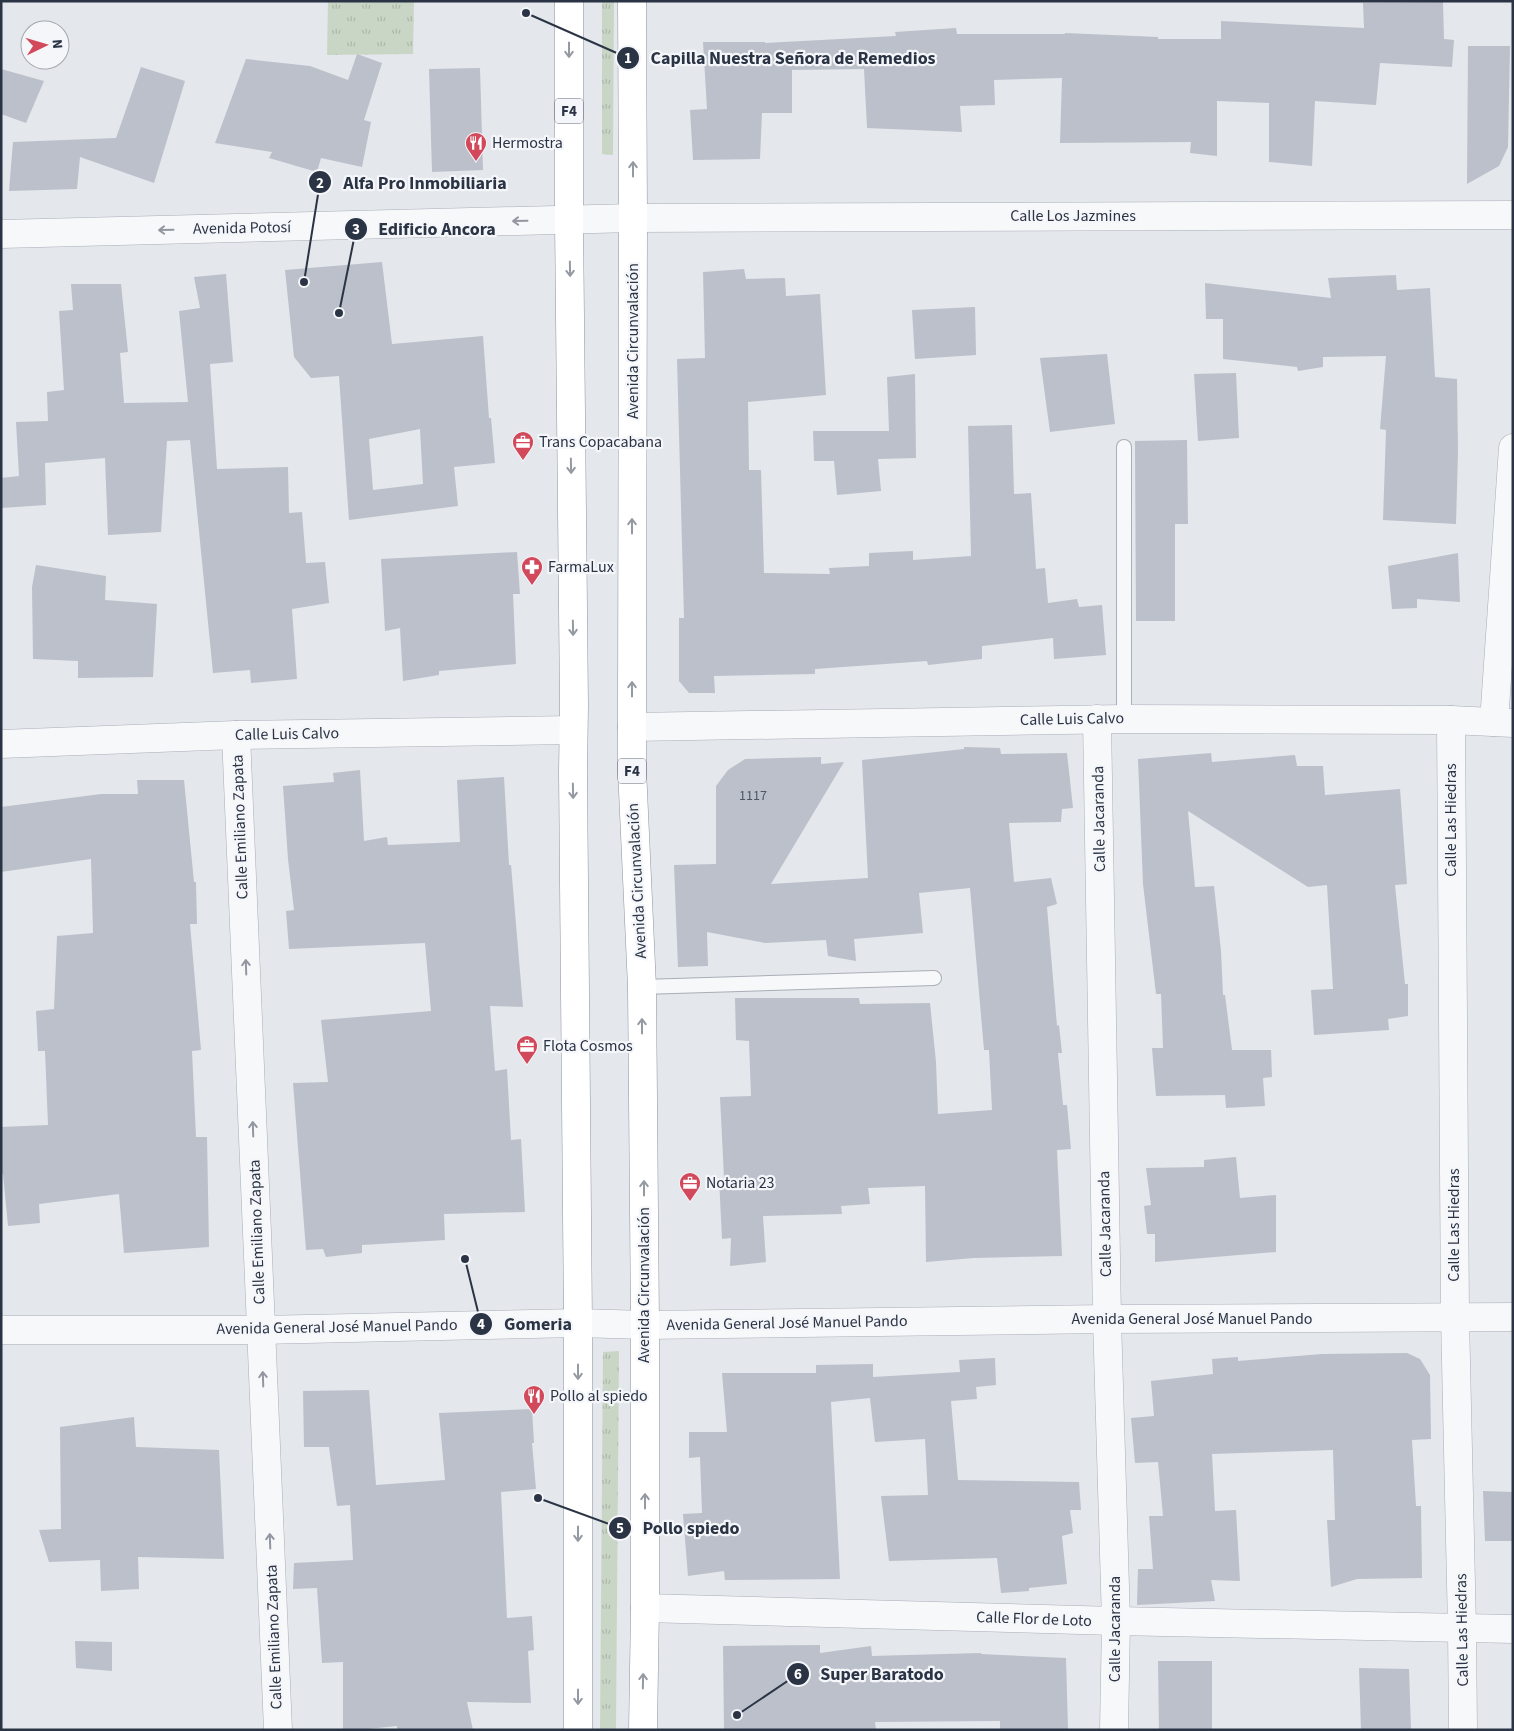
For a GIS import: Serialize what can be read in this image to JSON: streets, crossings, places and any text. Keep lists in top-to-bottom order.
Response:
{
  "streets": {
    "highway": ["F4", "Avenida Circunvalación"],
    "street": [
      "Calle Los Jazmines",
      "Avenida Potosí",
      "Calle Luis Calvo",
      "Calle Jacaranda",
      "Calle Las Hiedras",
      "Calle Emiliano Zapata",
      "Avenida General José Manuel Pando",
      "Calle Flor de Loto"
    ]
  },
  "crossings": [
    ["F4", "Avenida Potosí"],
    ["F4", "Calle Luis Calvo"],
    ["F4", "Avenida General José Manuel Pando"],
    ["Calle Los Jazmines", "Avenida Potosí"],
    ["Calle Los Jazmines", "Avenida Circunvalación"],
    ["Avenida Potosí", "Avenida Circunvalación"],
    ["Avenida Circunvalación", "Calle Luis Calvo"],
    ["Avenida Circunvalación", "Avenida General José Manuel Pando"],
    ["Avenida Circunvalación", "Calle Flor de Loto"],
    ["Calle Luis Calvo", "Calle Jacaranda"],
    ["Calle Luis Calvo", "Calle Las Hiedras"],
    ["Calle Luis Calvo", "Calle Emiliano Zapata"],
    ["Calle Jacaranda", "Avenida General José Manuel Pando"],
    ["Calle Jacaranda", "Calle Flor de Loto"],
    ["Calle Las Hiedras", "Avenida General José Manuel Pando"],
    ["Calle Las Hiedras", "Calle Flor de Loto"],
    ["Calle Emiliano Zapata", "Avenida General José Manuel Pando"]
  ],
  "one_way": ["Avenida Potosí", "Calle Emiliano Zapata"],
  "places": {
    "other": [
      "Capilla Nuestra Señora de Remedios",
      "Alfa Pro Inmobiliaria",
      "Edificio Ancora",
      "Gomeria",
      "Pollo spiedo",
      "Super Baratodo"
    ],
    "restaurant": ["Hermostra", "Pollo al spiedo"],
    "office": ["Trans Copacabana", "Flota Cosmos", "Notaria 23"],
    "pharmacy": ["FarmaLux"]
  },
  "house_numbers": ["1117"],
  "north": "right"
}
